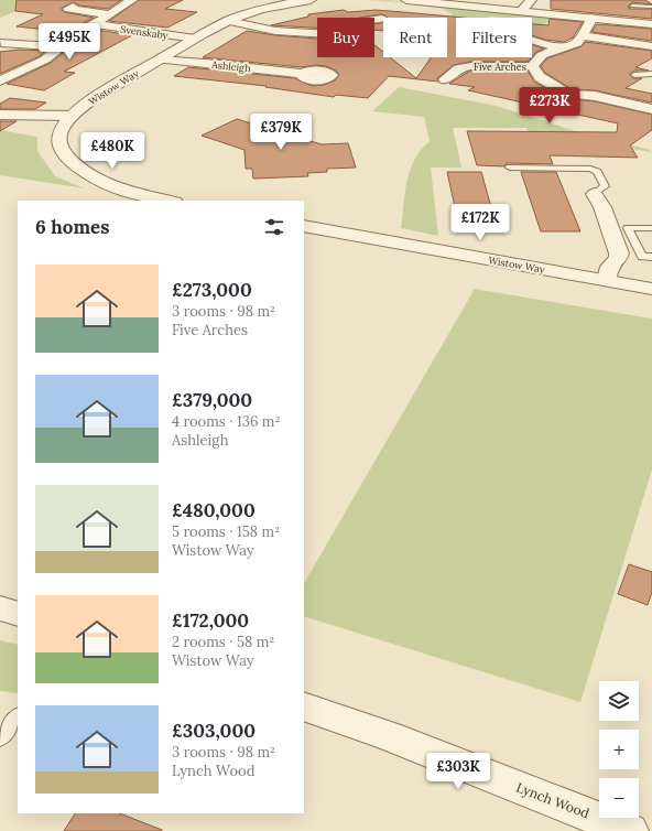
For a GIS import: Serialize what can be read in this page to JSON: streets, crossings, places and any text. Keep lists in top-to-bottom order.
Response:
{
  "streets": {
    "street": [
      "Svenskaby",
      "Ashleigh",
      "Five Arches",
      "Wistow Way",
      "Lynch Wood"
    ]
  },
  "crossings": [
    ["Svenskaby", "Wistow Way"],
    ["Ashleigh", "Wistow Way"]
  ],
  "page": {
    "chip": ["Buy", "Rent", "Filters"],
    "price": [
      "£495K",
      "£273K",
      "£379K",
      "£480K",
      "£172K",
      "£303K"
    ],
    "heading": "6 homes",
    "list": [
      {
        "name": "£273,000",
        "note": "3 rooms · 98 m² · Five Arches"
      },
      {
        "name": "£379,000",
        "note": "4 rooms · 136 m² · Ashleigh"
      },
      {
        "name": "£480,000",
        "note": "5 rooms · 158 m² · Wistow Way"
      },
      {
        "name": "£172,000",
        "note": "2 rooms · 58 m² · Wistow Way"
      },
      {
        "name": "£303,000",
        "note": "3 rooms · 98 m² · Lynch Wood"
      }
    ],
    "map_buttons": ["+", "−"]
  }
}
